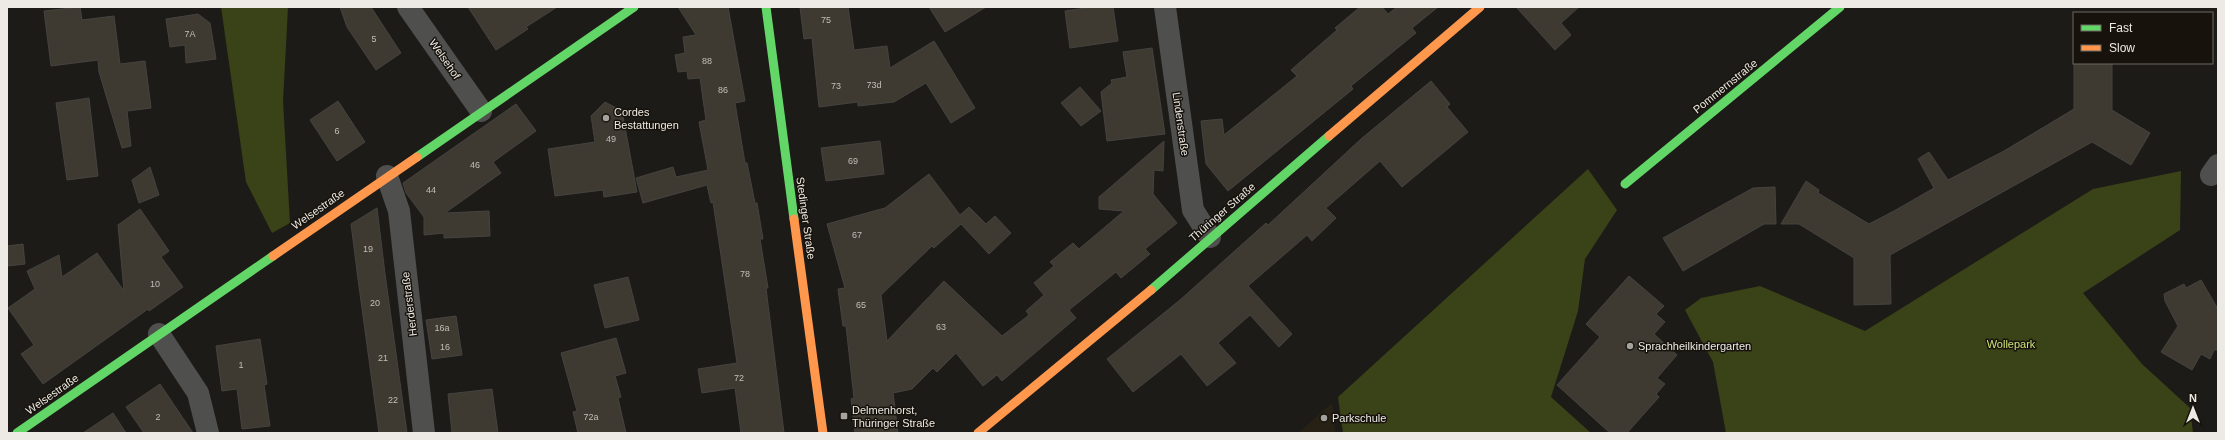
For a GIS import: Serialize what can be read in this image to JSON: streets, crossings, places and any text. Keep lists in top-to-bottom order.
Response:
{
  "streets": {
    "street": [
      "Welsehof",
      "Pommernstraße",
      "Lindenstraße",
      "Welsestraße",
      "Thüringer Straße",
      "Stedinger Straße",
      "Herderstraße"
    ]
  },
  "crossings": [
    ["Welsehof", "Welsestraße"],
    ["Lindenstraße", "Thüringer Straße"],
    ["Welsestraße", "Herderstraße"]
  ],
  "parks": ["Wollepark"],
  "places": {
    "other": ["Cordes Bestattungen", "Sprachheilkindergarten", "Parkschule"],
    "transit": ["Delmenhorst, Thüringer Straße"]
  },
  "house_numbers": [
    "75",
    "7A",
    "5",
    "88",
    "73d",
    "73",
    "86",
    "6",
    "49",
    "69",
    "46",
    "44",
    "67",
    "19",
    "78",
    "10",
    "20",
    "65",
    "63",
    "16a",
    "16",
    "21",
    "1",
    "72",
    "22",
    "2",
    "72a"
  ],
  "legend": ["Fast", "Slow"],
  "north": "top"
}
